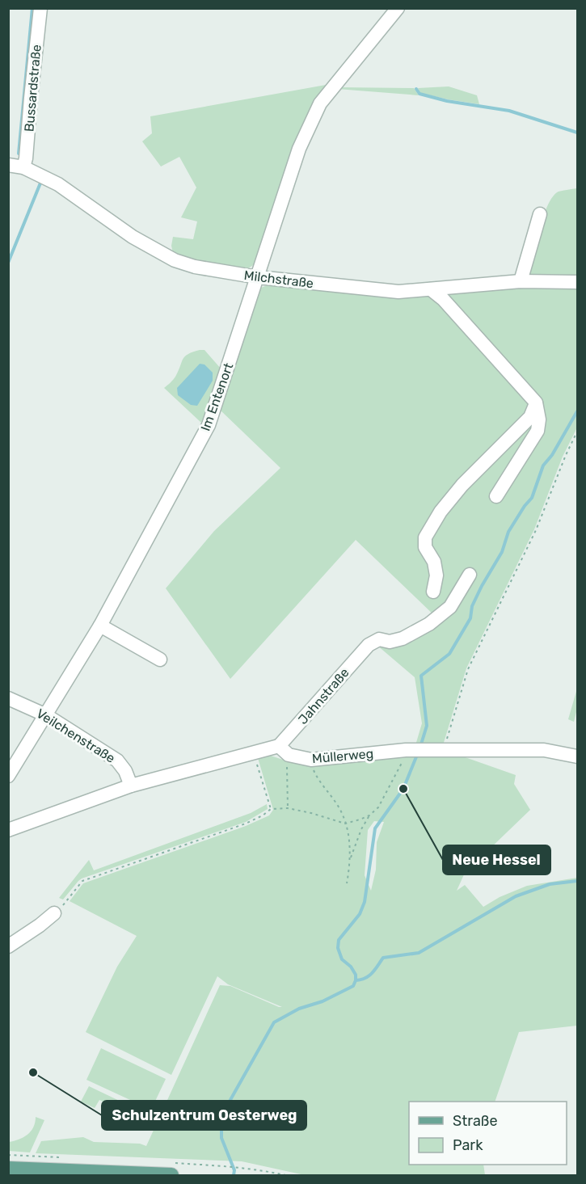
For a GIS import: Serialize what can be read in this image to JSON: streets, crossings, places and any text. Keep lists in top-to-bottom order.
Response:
{
  "streets": {
    "street": [
      "Bussardstraße",
      "Milchstraße",
      "Im Entenort",
      "Jahnstraße",
      "Veilchenstraße",
      "Müllerweg"
    ]
  },
  "crossings": [
    ["Bussardstraße", "Milchstraße"],
    ["Milchstraße", "Im Entenort"],
    ["Im Entenort", "Veilchenstraße"],
    ["Jahnstraße", "Müllerweg"],
    ["Veilchenstraße", "Müllerweg"]
  ],
  "places": ["Neue Hessel", "Schulzentrum Oesterweg"],
  "legend": ["Straße", "Park"]
}
